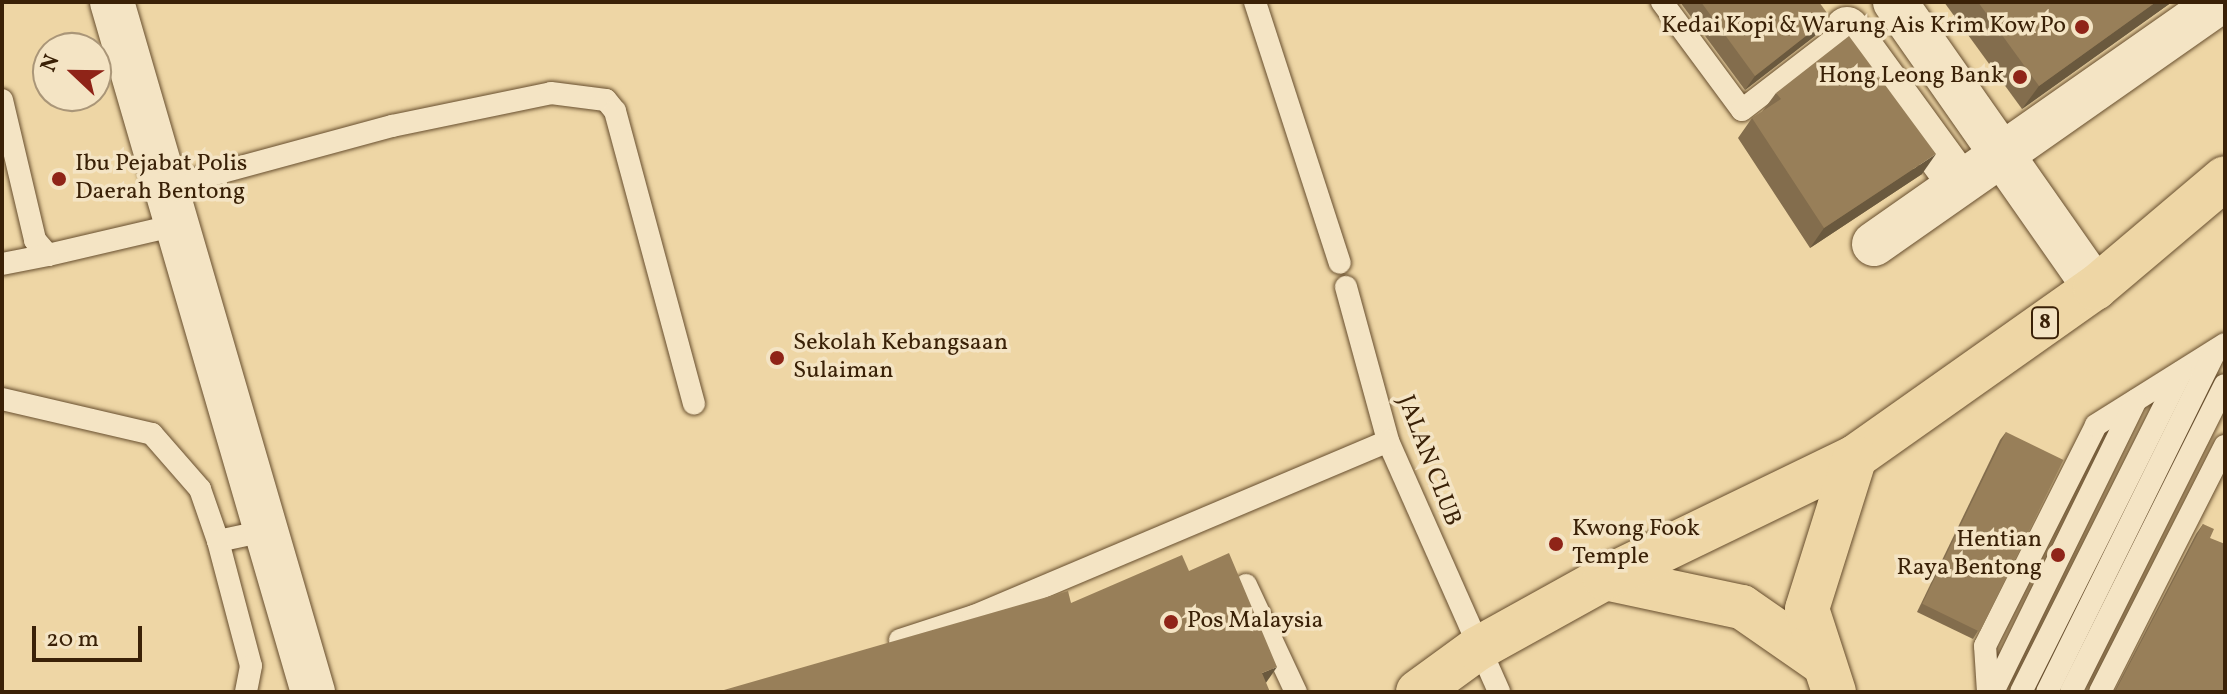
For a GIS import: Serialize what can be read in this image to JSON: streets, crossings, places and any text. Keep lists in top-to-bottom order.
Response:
{
  "streets": {
    "main road": ["8"],
    "lane": ["JALAN CLUB"]
  },
  "crossings": [
    ["8", "JALAN CLUB"]
  ],
  "places": [
    "Kedai Kopi & Warung Ais Krim Kow Po",
    "Hong Leong Bank",
    "Ibu Pejabat Polis Daerah Bentong",
    "Sekolah Kebangsaan Sulaiman",
    "Kwong Fook Temple",
    "Hentian Raya Bentong",
    "Pos Malaysia"
  ],
  "scale_bar": "20 m",
  "north": "left"
}
